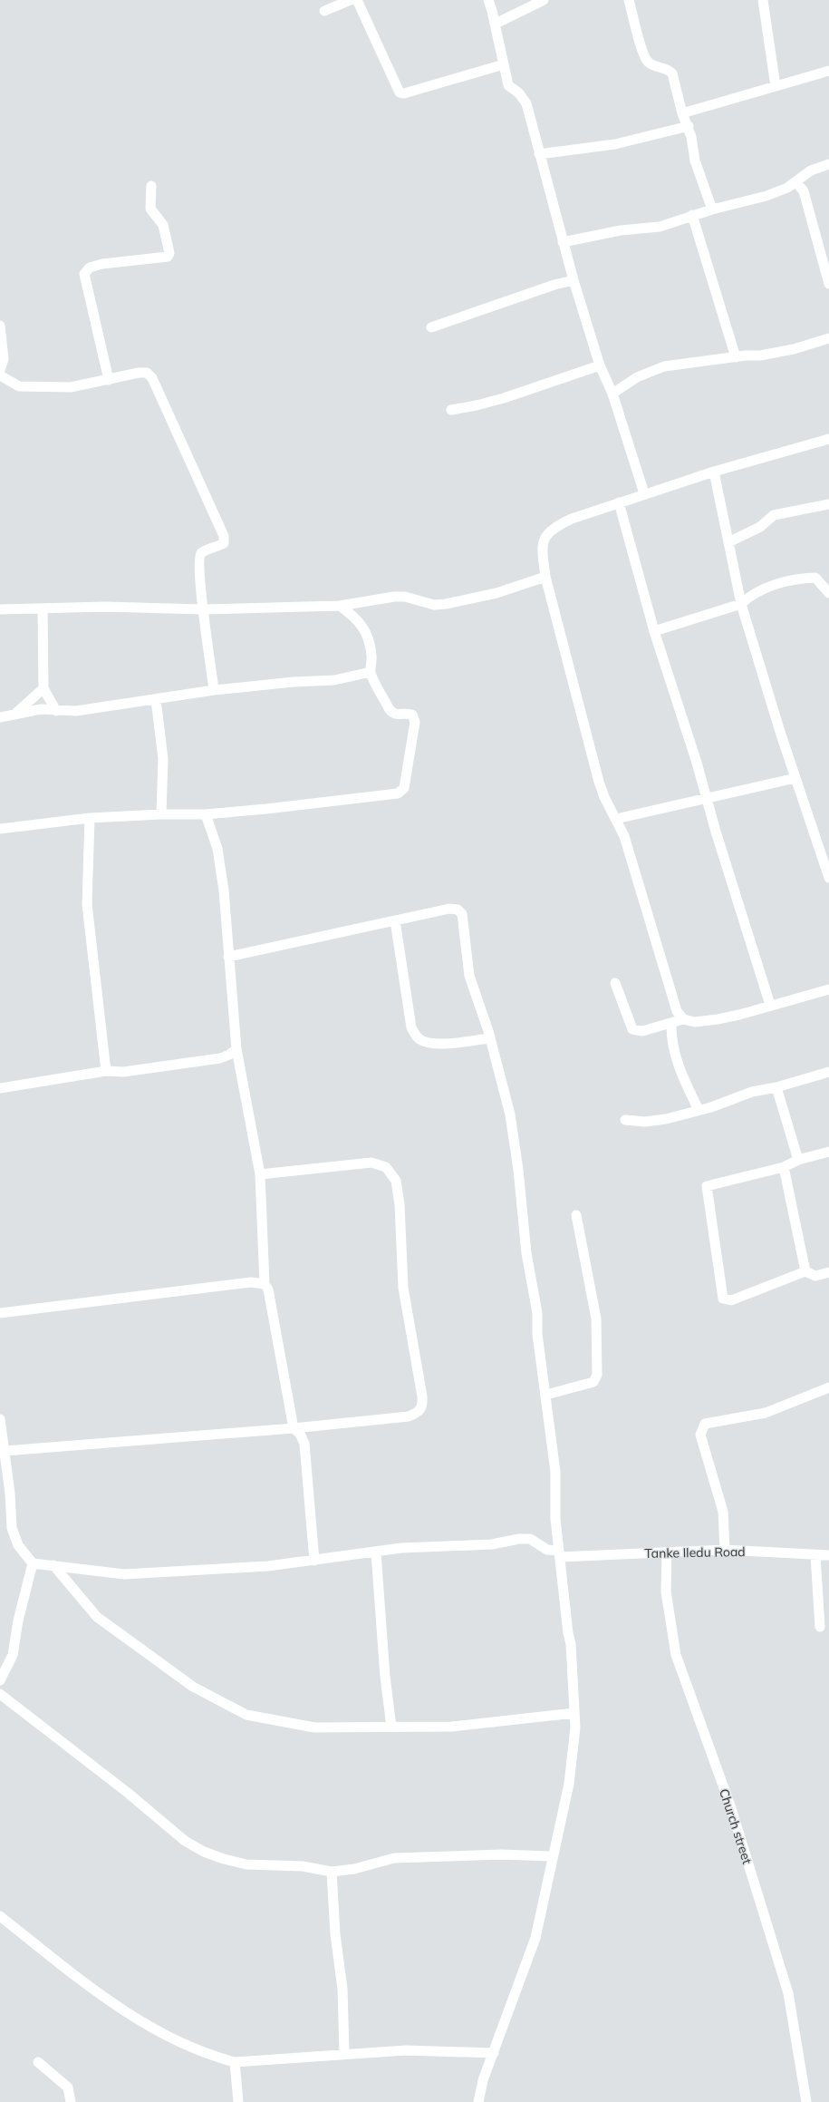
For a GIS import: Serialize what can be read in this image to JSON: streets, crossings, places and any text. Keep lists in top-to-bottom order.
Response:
{
  "streets": {
    "street": ["Tanke Iledu Road", "Church street"]
  },
  "crossings": [
    ["Tanke Iledu Road", "Church street"]
  ]
}
